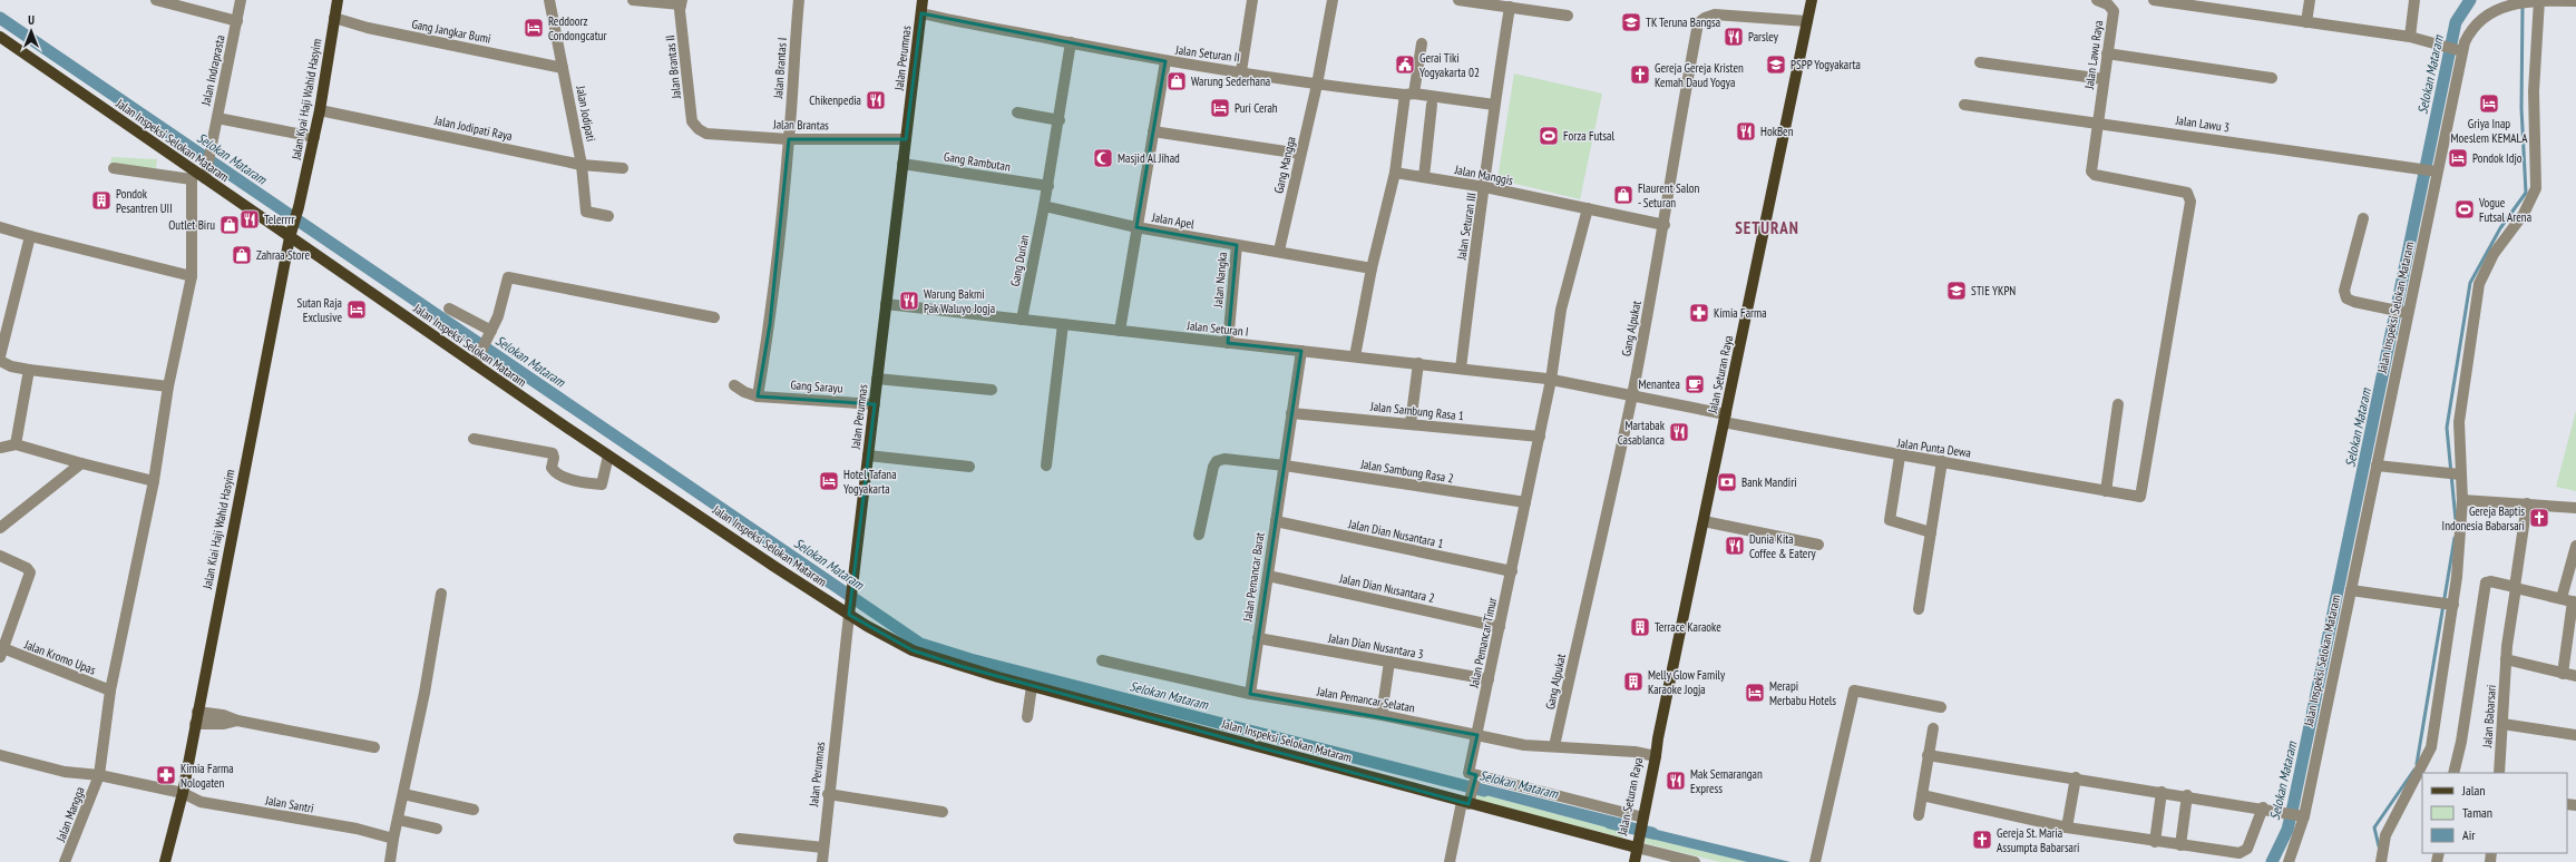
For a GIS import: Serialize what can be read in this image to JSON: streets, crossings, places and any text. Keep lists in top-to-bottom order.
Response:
{
  "streets": {
    "main road": [
      "Jalan Perumnas",
      "Jalan Kyai Haji Wahid Hasyim",
      "Jalan Inspeksi Selokan Mataram",
      "Jalan Seturan Raya",
      "Jalan Kiai Haji Wahid Hasyim"
    ],
    "street": [
      "Gang Jangkar Bumi",
      "Jalan Seturan II",
      "Jalan Lawu Raya",
      "Jalan Brantas II",
      "Jalan Brantas I",
      "Jalan Indraprasta",
      "Jalan Jodipati",
      "Jalan Lawu 3",
      "Jalan Brantas",
      "Jalan Jodipati Raya",
      "Gang Rambutan",
      "Gang Mangga",
      "Jalan Manggis",
      "Jalan Apel",
      "Jalan Seturan III",
      "Gang Durian",
      "Jalan Nangka",
      "Jalan Seturan I",
      "Gang Alpukat",
      "Gang Sarayu",
      "Jalan Sambung Rasa 1",
      "Jalan Punta Dewa",
      "Jalan Sambung Rasa 2",
      "Jalan Dian Nusantara 1",
      "Jalan Pemancar Barat",
      "Jalan Dian Nusantara 2",
      "Jalan Pemancar Timur",
      "Jalan Dian Nusantara 3",
      "Jalan Kromo Upas",
      "Jalan Pemancar Selatan",
      "Jalan Babarsari",
      "Jalan Santri",
      "Jalan Mangga"
    ]
  },
  "crossings": [
    ["Gang Jangkar Bumi", "Jalan Kyai Haji Wahid Hasyim"],
    ["Gang Jangkar Bumi", "Jalan Jodipati"],
    ["Jalan Seturan II", "Jalan Perumnas"],
    ["Jalan Seturan II", "Gang Mangga"],
    ["Jalan Seturan II", "Jalan Seturan III"],
    ["Jalan Lawu Raya", "Jalan Lawu 3"],
    ["Jalan Lawu Raya", "Jalan Punta Dewa"],
    ["Jalan Perumnas", "Jalan Brantas"],
    ["Jalan Perumnas", "Jalan Inspeksi Selokan Mataram"],
    ["Jalan Perumnas", "Gang Rambutan"],
    ["Jalan Perumnas", "Jalan Seturan I"],
    ["Jalan Perumnas", "Gang Sarayu"],
    ["Jalan Brantas II", "Jalan Brantas"],
    ["Jalan Brantas I", "Jalan Brantas"],
    ["Jalan Brantas I", "Gang Sarayu"],
    ["Jalan Indraprasta", "Jalan Inspeksi Selokan Mataram"],
    ["Jalan Kyai Haji Wahid Hasyim", "Jalan Jodipati Raya"],
    ["Jalan Kyai Haji Wahid Hasyim", "Jalan Kiai Haji Wahid Hasyim"],
    ["Jalan Jodipati", "Jalan Jodipati Raya"],
    ["Jalan Lawu 3", "Jalan Inspeksi Selokan Mataram"],
    ["Jalan Inspeksi Selokan Mataram", "Jalan Seturan Raya"],
    ["Jalan Inspeksi Selokan Mataram", "Jalan Kiai Haji Wahid Hasyim"],
    ["Jalan Inspeksi Selokan Mataram", "Jalan Mangga"],
    ["Gang Mangga", "Jalan Apel"],
    ["Jalan Manggis", "Jalan Seturan III"],
    ["Jalan Manggis", "Gang Alpukat"],
    ["Jalan Manggis", "Jalan Pemancar Timur"],
    ["Jalan Apel", "Gang Durian"],
    ["Jalan Apel", "Jalan Nangka"],
    ["Jalan Seturan III", "Jalan Seturan I"],
    ["Gang Durian", "Jalan Seturan I"],
    ["Jalan Nangka", "Jalan Seturan I"],
    ["Jalan Seturan I", "Jalan Pemancar Barat"],
    ["Jalan Seturan I", "Jalan Pemancar Timur"],
    ["Gang Alpukat", "Jalan Seturan Raya"],
    ["Jalan Seturan Raya", "Jalan Punta Dewa"],
    ["Jalan Sambung Rasa 1", "Jalan Pemancar Barat"],
    ["Jalan Sambung Rasa 1", "Jalan Pemancar Timur"],
    ["Jalan Sambung Rasa 2", "Jalan Pemancar Barat"],
    ["Jalan Sambung Rasa 2", "Jalan Pemancar Timur"],
    ["Jalan Kiai Haji Wahid Hasyim", "Jalan Santri"],
    ["Jalan Dian Nusantara 1", "Jalan Pemancar Barat"],
    ["Jalan Dian Nusantara 1", "Jalan Pemancar Timur"],
    ["Jalan Pemancar Barat", "Jalan Dian Nusantara 2"],
    ["Jalan Pemancar Barat", "Jalan Dian Nusantara 3"],
    ["Jalan Pemancar Barat", "Jalan Pemancar Selatan"],
    ["Jalan Dian Nusantara 2", "Jalan Pemancar Timur"],
    ["Jalan Pemancar Timur", "Jalan Dian Nusantara 3"],
    ["Jalan Pemancar Timur", "Jalan Pemancar Selatan"],
    ["Jalan Kromo Upas", "Jalan Mangga"],
    ["Jalan Santri", "Jalan Mangga"]
  ],
  "districts": ["SETURAN"],
  "water": ["Selokan Mataram"],
  "places": {
    "school or university": ["TK Teruna Bangsa", "PSPP Yogyakarta", "STIE YKPN"],
    "hotel": [
      "Reddoorz Condongcatur",
      "Griya Inap Moeslem KEMALA",
      "Puri Cerah",
      "Pondok Idjo",
      "Sutan Raja Exclusive",
      "Hotel Tafana Yogyakarta",
      "Merapi Merbabu Hotels"
    ],
    "restaurant": [
      "Parsley",
      "Chikenpedia",
      "HokBen",
      "Telerrrr",
      "Warung Bakmi Pak Waluyo Jogja",
      "Martabak Casablanca",
      "Dunia Kita Coffee & Eatery",
      "Mak Semarangan Express"
    ],
    "public building": ["Gerai Tiki Yogyakarta 02"],
    "church": ["Gereja Gereja Kristen Kemah Daud Yogya", "Gereja Baptis Indonesia Babarsari", "Gereja St. Maria Assumpta Babarsari"],
    "shop": [
      "Warung Sederhana",
      "Flaurent Salon - Seturan",
      "Outlet Biru",
      "Zahraa Store"
    ],
    "sports": ["Forza Futsal", "Vogue Futsal Arena"],
    "mosque": ["Masjid Al Jihad"],
    "building": ["Pondok Pesantren UII", "Terrace Karaoke", "Melly Glow Family Karaoke Jogja"],
    "pharmacy": ["Kimia Farma", "Kimia Farma Nologaten"],
    "cafe": ["Menantea"],
    "bank": ["Bank Mandiri"]
  },
  "legend": ["Jalan", "Taman", "Air"],
  "north": "top"
}
